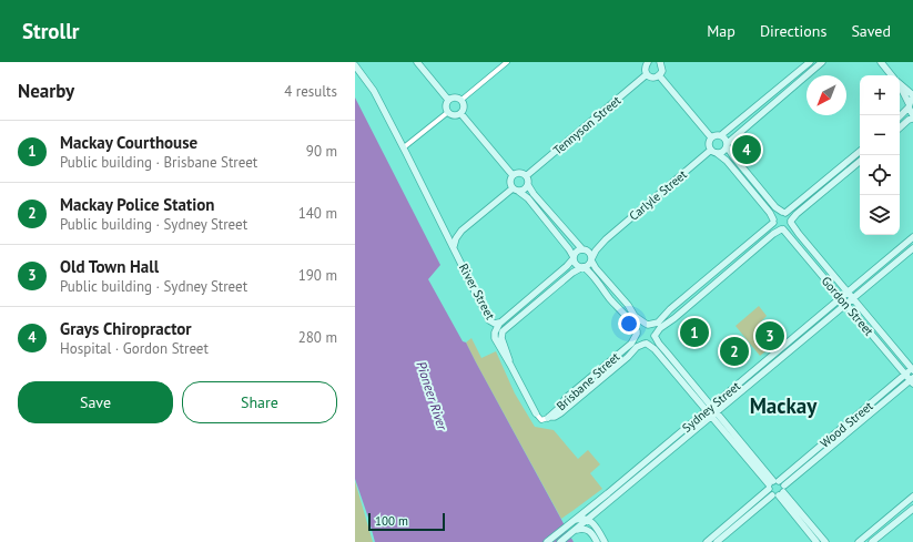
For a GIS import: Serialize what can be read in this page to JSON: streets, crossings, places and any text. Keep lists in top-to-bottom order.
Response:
{
  "streets": {
    "street": [
      "Tennyson Street",
      "Carlyle Street",
      "River Street",
      "Gordon Street",
      "Brisbane Street",
      "Sydney Street",
      "Wood Street"
    ]
  },
  "crossings": [
    ["River Street", "Brisbane Street"],
    ["Gordon Street", "Sydney Street"],
    ["Gordon Street", "Wood Street"]
  ],
  "districts": ["Mackay"],
  "water": ["Pioneer River"],
  "scale_bar": "100 m",
  "north": "bottom left",
  "page": {
    "header": "Strollr",
    "nav": ["Map", "Directions", "Saved"],
    "heading": ["Nearby", "4 results"],
    "map_buttons": ["+", "−"],
    "list": [
      {
        "mark": "1",
        "name": "Mackay Courthouse",
        "note": "Public building · Brisbane Street",
        "value": "90 m"
      },
      {
        "mark": "2",
        "name": "Mackay Police Station",
        "note": "Public building · Sydney Street",
        "value": "140 m"
      },
      {
        "mark": "3",
        "name": "Old Town Hall",
        "note": "Public building · Sydney Street",
        "value": "190 m"
      },
      {
        "mark": "4",
        "name": "Grays Chiropractor",
        "note": "Hospital · Gordon Street",
        "value": "280 m"
      }
    ],
    "pins": [
      "4",
      "1",
      "3",
      "2"
    ],
    "buttons": ["Save", "Share"],
    "scale": "100 m"
  }
}
